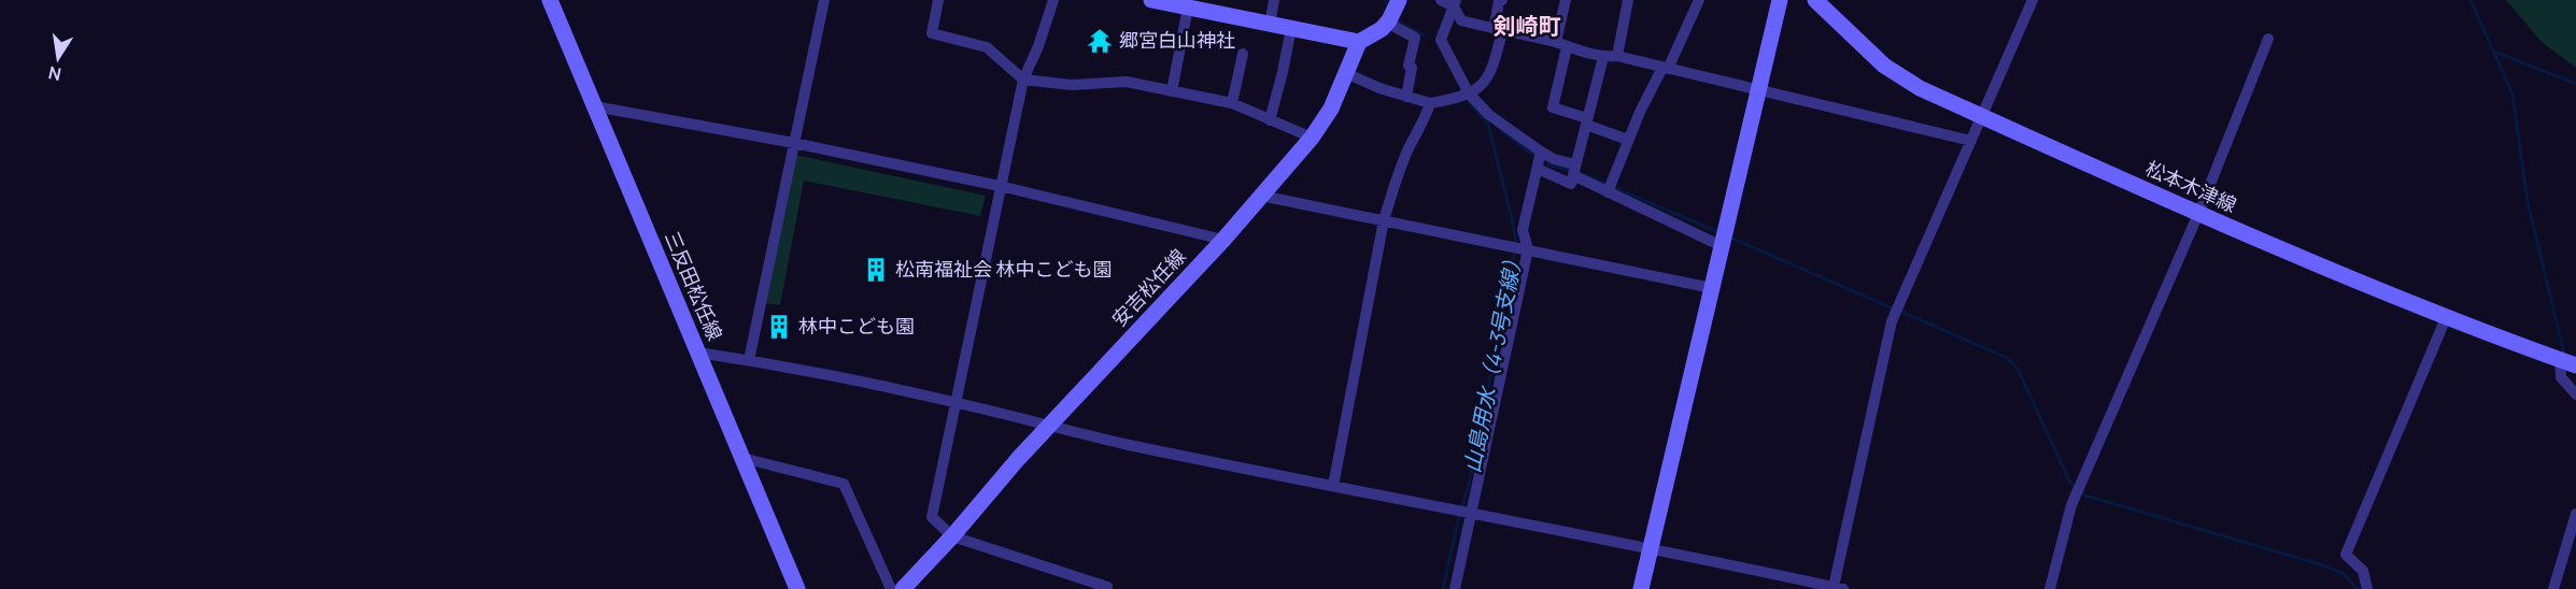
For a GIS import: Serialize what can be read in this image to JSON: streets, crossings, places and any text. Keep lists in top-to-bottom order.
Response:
{
  "streets": {
    "main road": ["松本木津線", "三反田松任線", "安吉松任線"]
  },
  "districts": ["剣崎町"],
  "water": ["山島用水（4-3号支線）"],
  "places": {
    "temple": ["郷宮白山神社"],
    "building": ["松南福祉会 林中こども園", "林中こども園"]
  },
  "north": "bottom"
}
